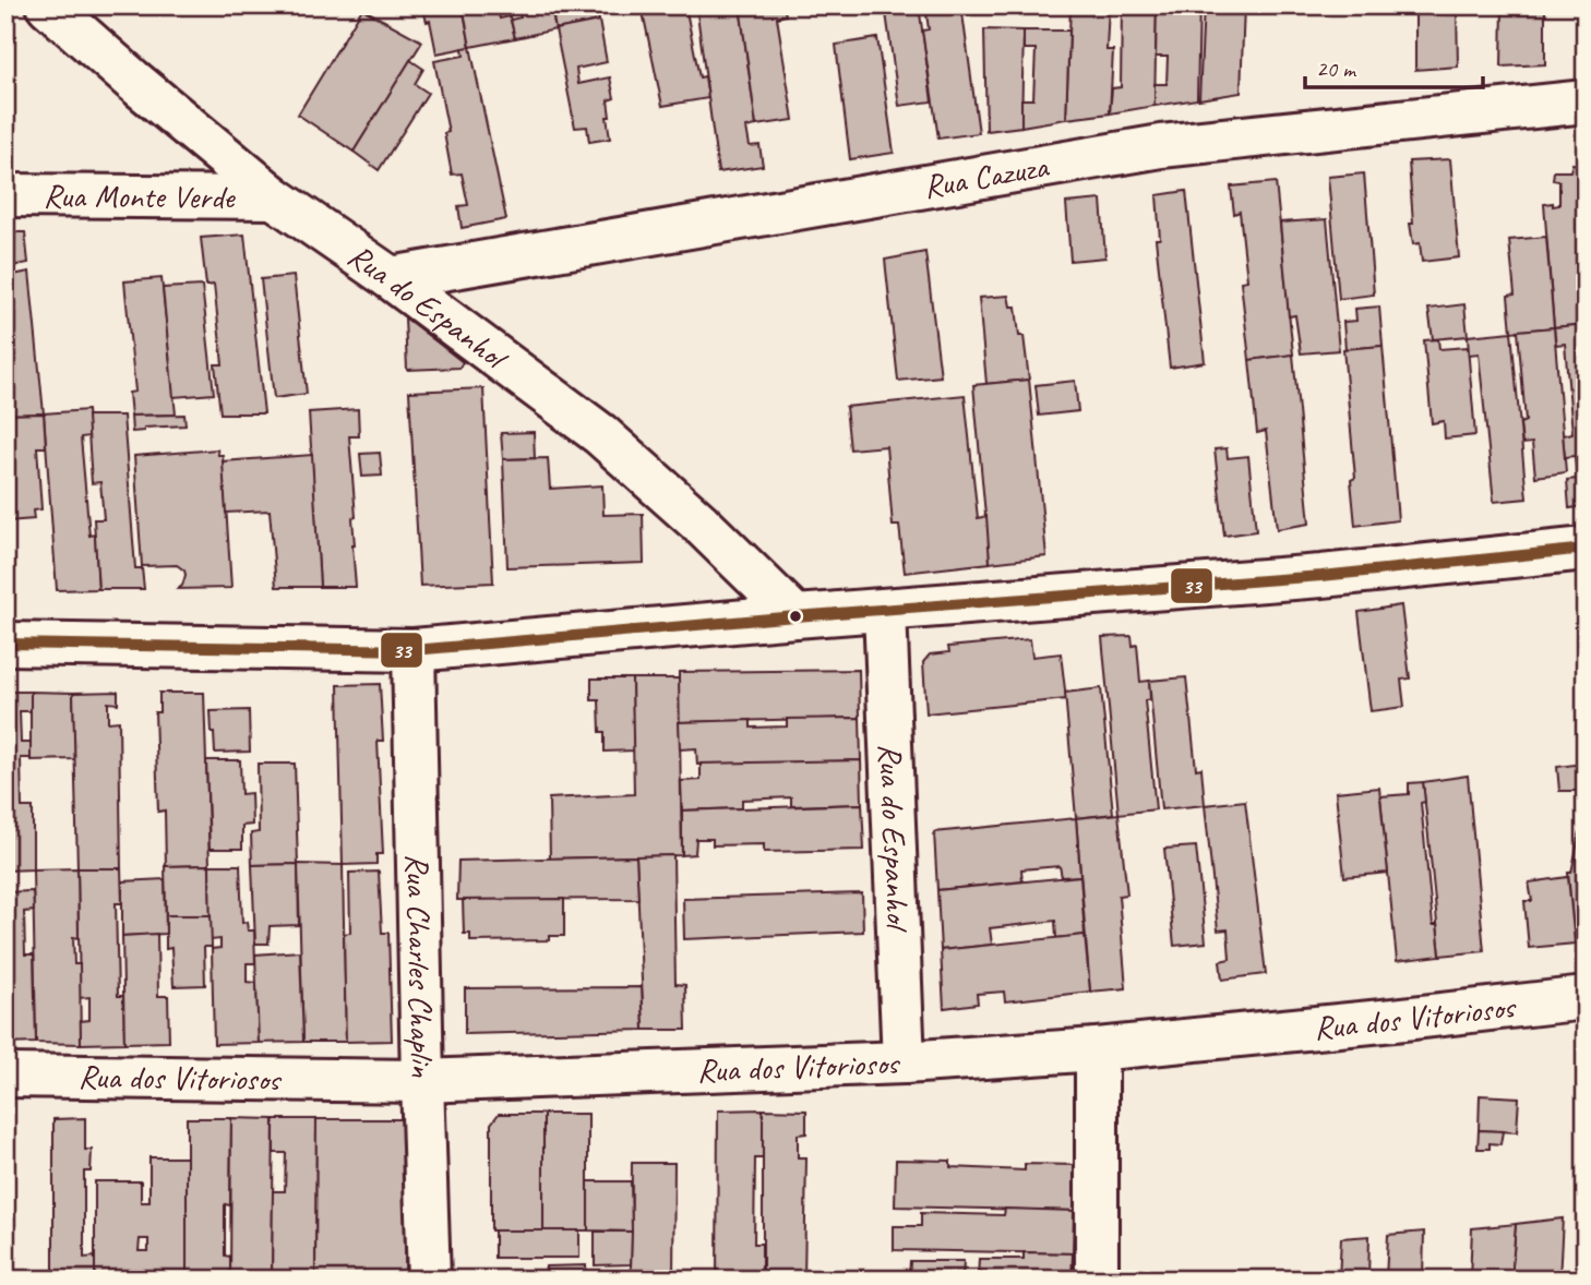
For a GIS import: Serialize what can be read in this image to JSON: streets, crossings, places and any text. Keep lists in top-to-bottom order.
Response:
{
  "streets": {
    "street": [
      "Rua Cazuza",
      "Rua Monte Verde",
      "Rua do Espanhol",
      "Rua Charles Chaplin",
      "Rua dos Vitoriosos"
    ]
  },
  "crossings": [
    ["Rua Cazuza", "Rua do Espanhol"],
    ["Rua Monte Verde", "Rua do Espanhol"],
    ["Rua do Espanhol", "Rua dos Vitoriosos"],
    ["Rua Charles Chaplin", "Rua dos Vitoriosos"]
  ],
  "lines": ["transit line 33"],
  "scale_bar": "20 m"
}
